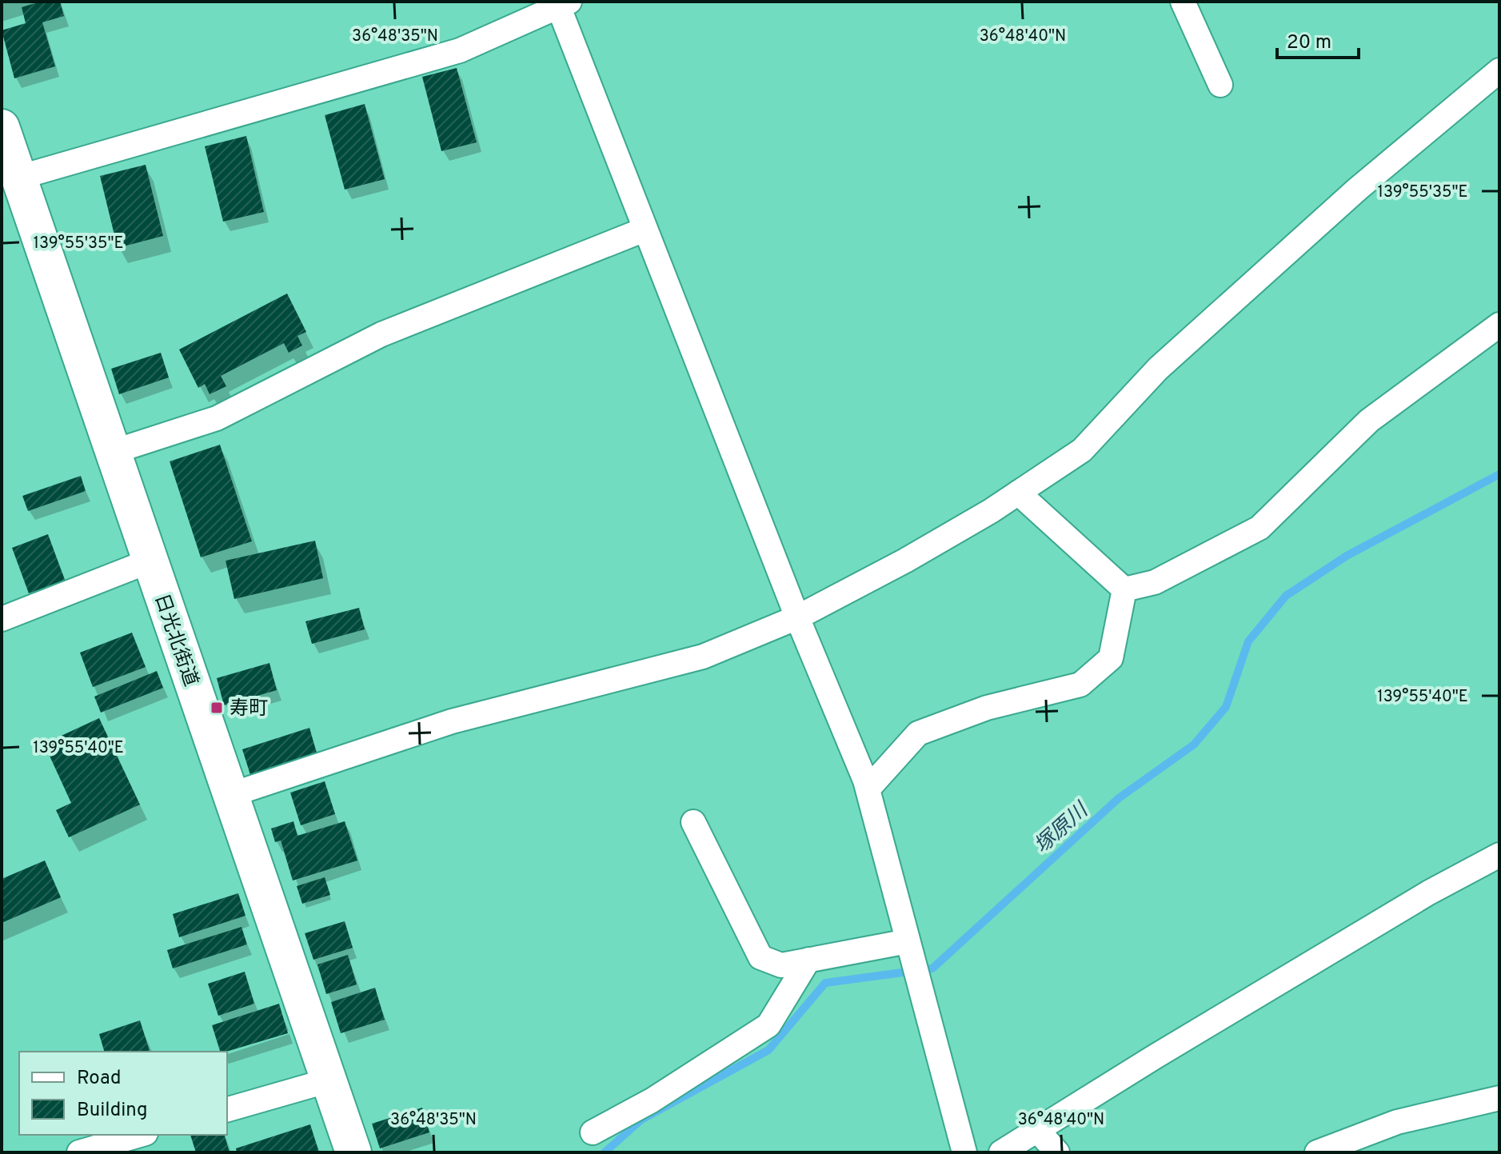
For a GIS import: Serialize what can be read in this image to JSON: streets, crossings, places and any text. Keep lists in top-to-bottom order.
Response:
{
  "streets": {
    "highway": ["日光北街道"]
  },
  "water": ["塚原川"],
  "places": {
    "transit": ["寿町"]
  },
  "legend": ["Road", "Building"],
  "scale_bar": "20 m",
  "coordinates": [
    "36°48'35\"N",
    "36°48'40\"N",
    "139°55'35\"E",
    "139°55'40\"E"
  ]
}
